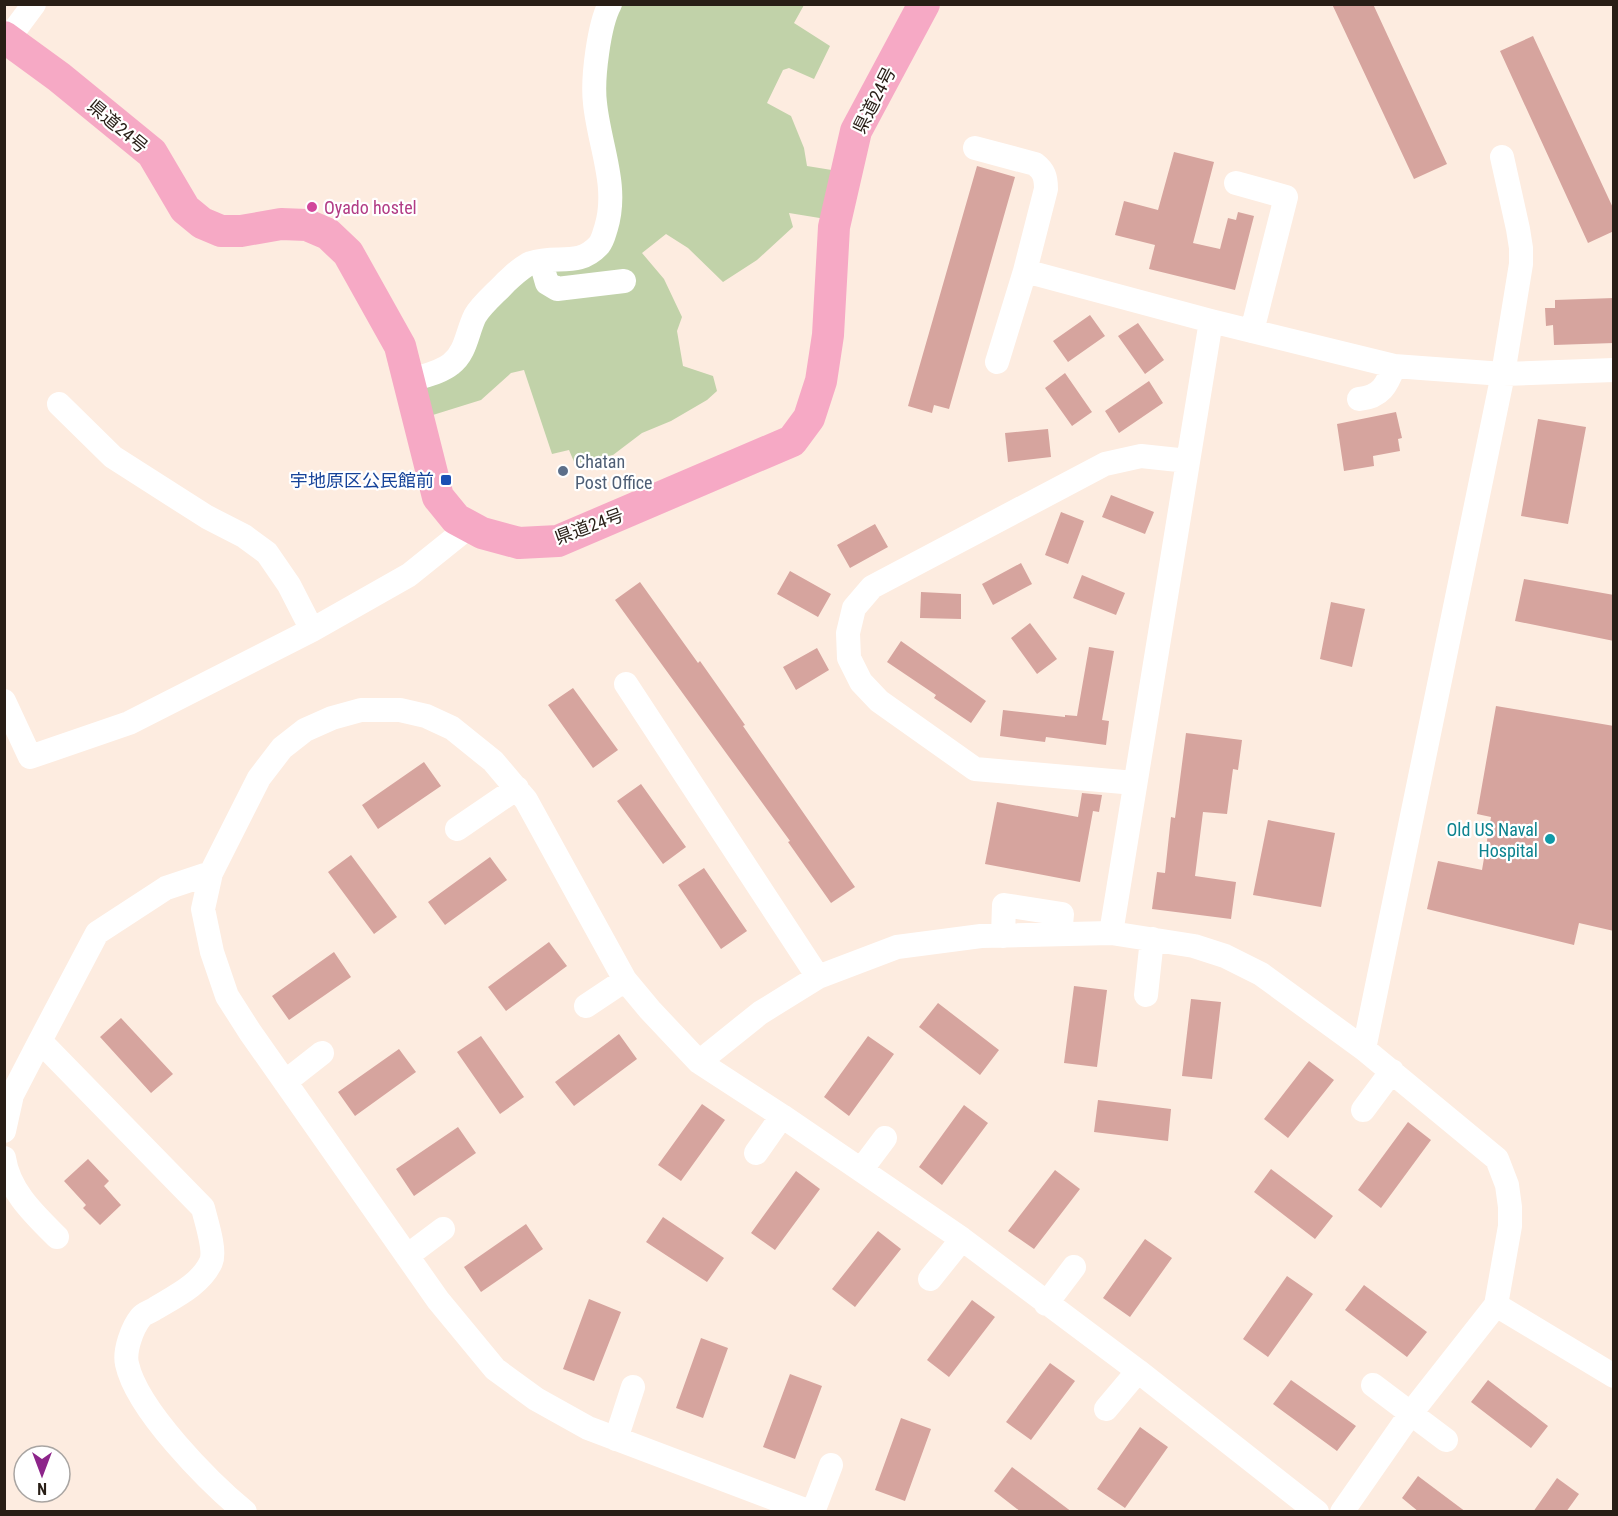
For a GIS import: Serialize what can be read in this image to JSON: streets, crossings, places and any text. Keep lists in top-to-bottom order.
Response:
{
  "streets": {
    "main road": ["県道24号"]
  },
  "places": {
    "other": ["Oyado hostel", "Chatan Post Office", "Old US Naval Hospital"],
    "transit": ["宇地原区公民館前"]
  },
  "north": "bottom"
}
